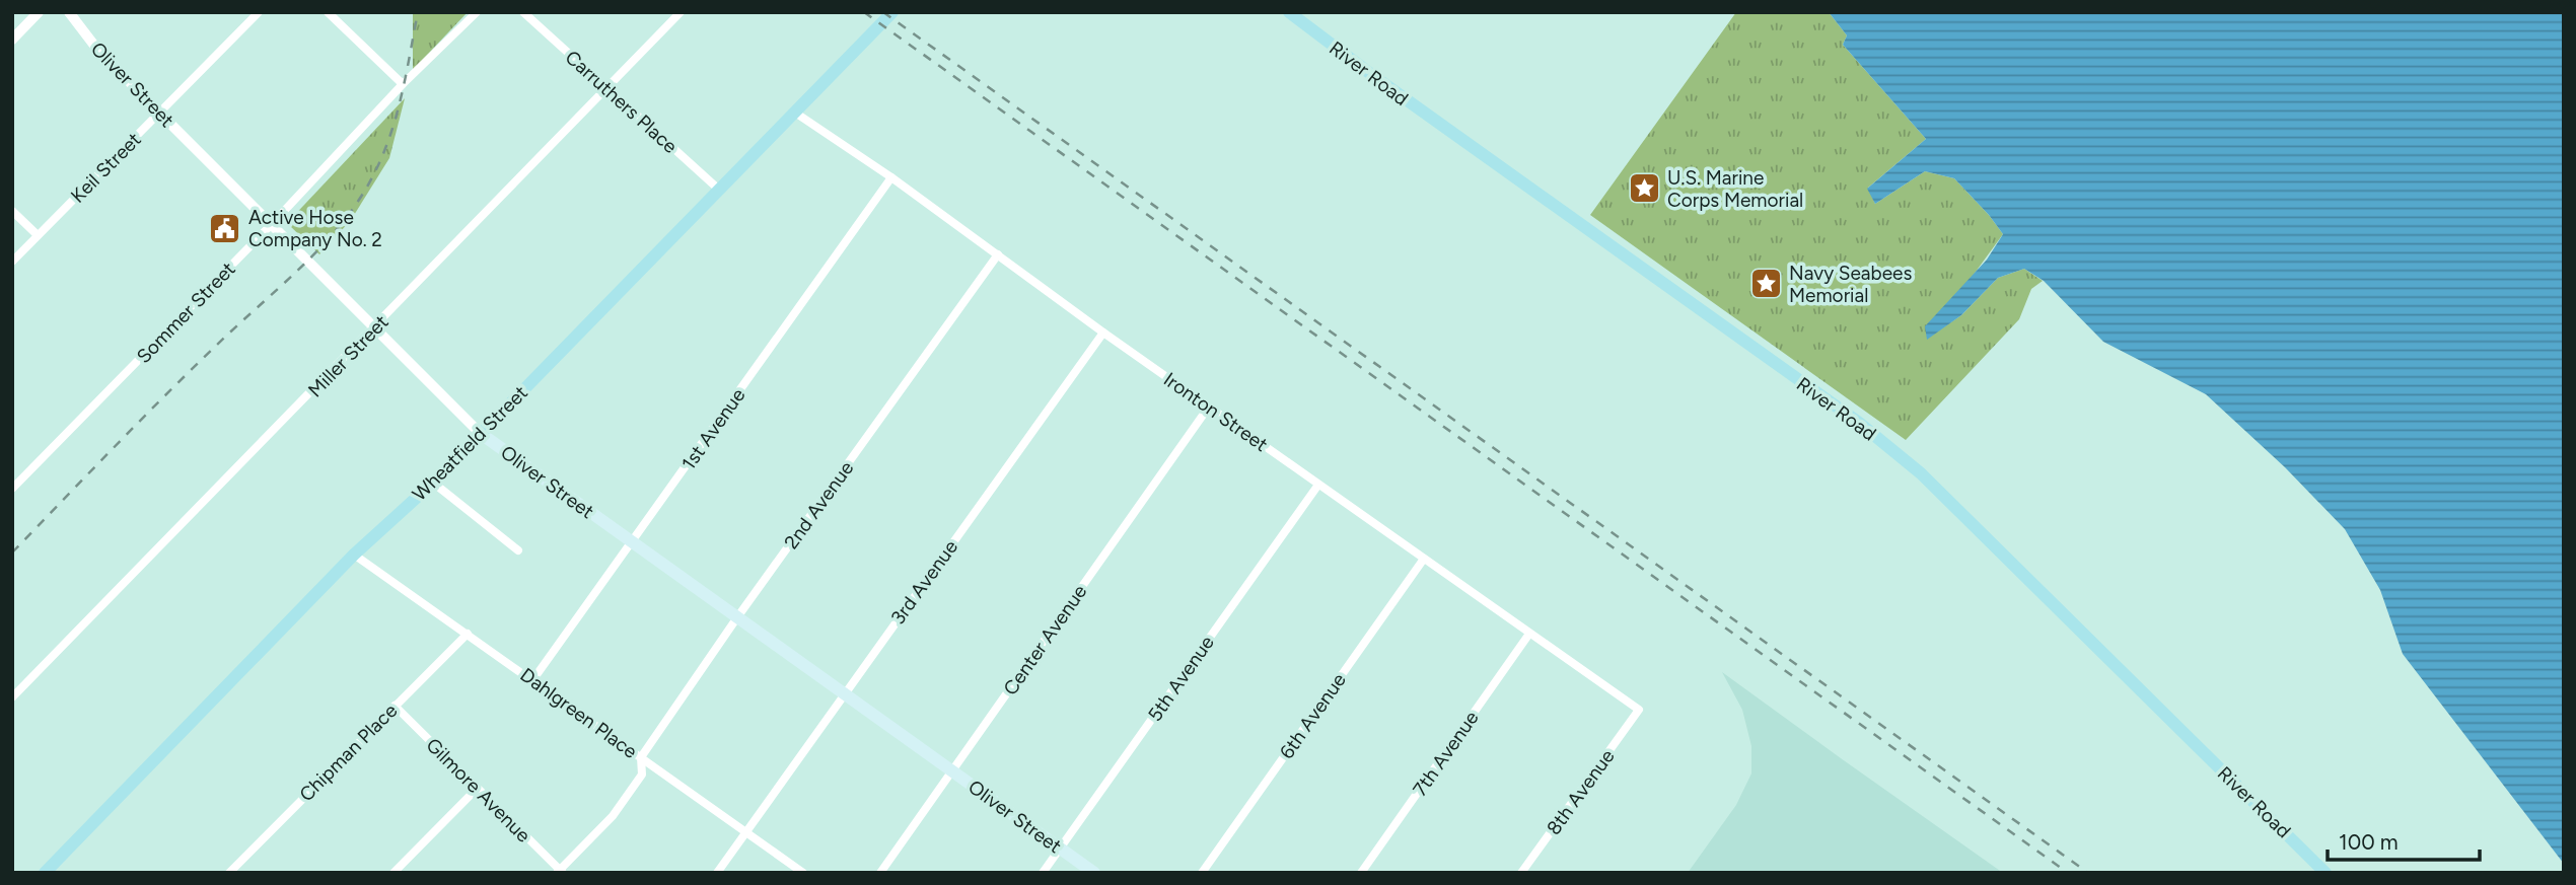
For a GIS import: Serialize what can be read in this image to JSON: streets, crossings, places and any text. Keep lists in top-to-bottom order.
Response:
{
  "streets": {
    "main road": ["River Road", "Oliver Street", "Wheatfield Street"],
    "street": [
      "Carruthers Place",
      "Keil Street",
      "Sommer Street",
      "Miller Street",
      "Ironton Street",
      "1st Avenue",
      "2nd Avenue",
      "3rd Avenue",
      "Center Avenue",
      "5th Avenue",
      "Dahlgreen Place",
      "6th Avenue",
      "Chipman Place",
      "7th Avenue",
      "Gilmore Avenue",
      "8th Avenue"
    ]
  },
  "crossings": [
    ["Oliver Street", "Keil Street"],
    ["Oliver Street", "Sommer Street"],
    ["Oliver Street", "Miller Street"],
    ["Oliver Street", "1st Avenue"],
    ["Oliver Street", "Wheatfield Street"],
    ["Oliver Street", "2nd Avenue"],
    ["Oliver Street", "3rd Avenue"],
    ["Oliver Street", "Center Avenue"],
    ["Oliver Street", "5th Avenue"],
    ["Carruthers Place", "Miller Street"],
    ["Carruthers Place", "Wheatfield Street"],
    ["Ironton Street", "1st Avenue"],
    ["Ironton Street", "Wheatfield Street"],
    ["Ironton Street", "2nd Avenue"],
    ["Ironton Street", "3rd Avenue"],
    ["Ironton Street", "Center Avenue"],
    ["Ironton Street", "5th Avenue"],
    ["Ironton Street", "6th Avenue"],
    ["Ironton Street", "7th Avenue"],
    ["Ironton Street", "8th Avenue"],
    ["1st Avenue", "Dahlgreen Place"],
    ["Wheatfield Street", "Dahlgreen Place"],
    ["2nd Avenue", "Dahlgreen Place"],
    ["2nd Avenue", "Gilmore Avenue"],
    ["3rd Avenue", "Dahlgreen Place"],
    ["Dahlgreen Place", "Chipman Place"],
    ["Chipman Place", "Gilmore Avenue"]
  ],
  "places": {
    "place": ["U.S. Marine Corps Memorial", "Navy Seabees Memorial"],
    "public building": ["Active Hose Company No. 2"]
  },
  "scale_bar": "100 m"
}
